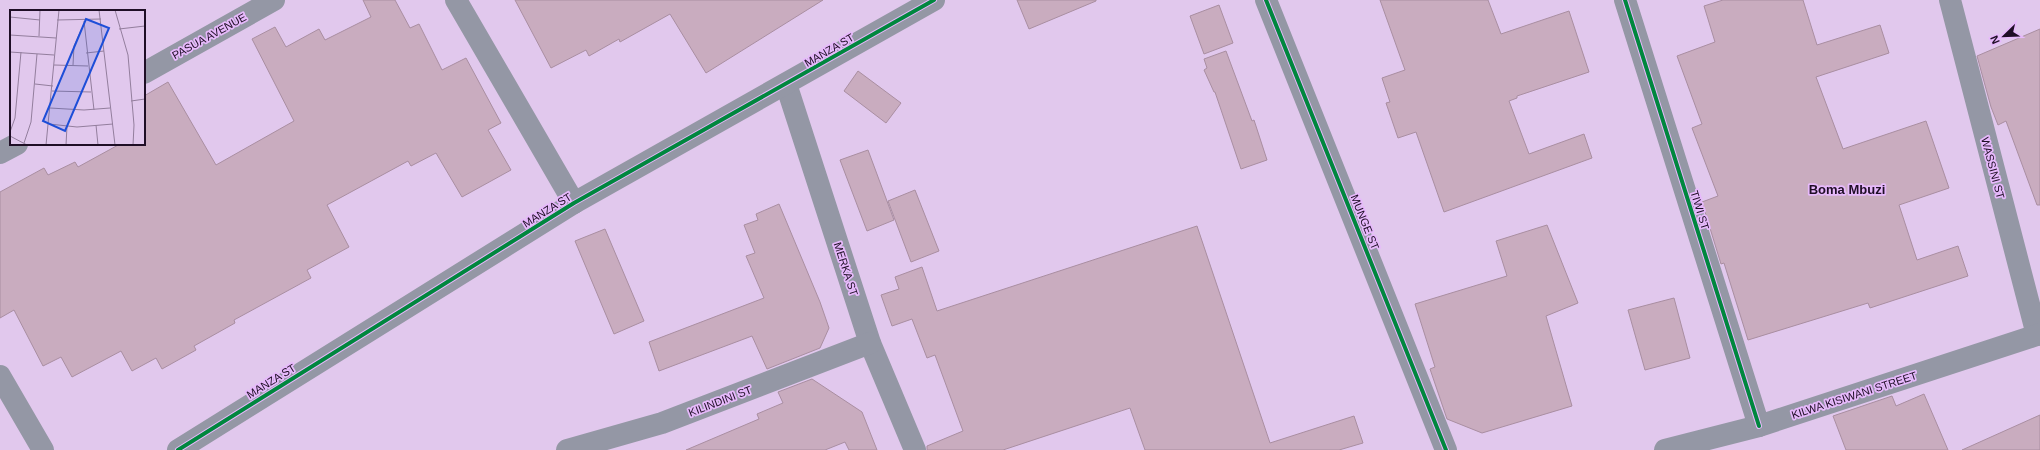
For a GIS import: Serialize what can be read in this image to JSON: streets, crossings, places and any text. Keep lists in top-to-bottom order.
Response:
{
  "streets": {
    "street": [
      "PASUA AVENUE",
      "MANZA ST",
      "WASSINI ST",
      "TIWI ST",
      "MUNGE ST",
      "MERKA ST",
      "KILWA KISIWANI STREET",
      "KILINDINI ST"
    ]
  },
  "crossings": [
    ["MANZA ST", "MERKA ST"],
    ["WASSINI ST", "KILWA KISIWANI STREET"],
    ["TIWI ST", "KILWA KISIWANI STREET"],
    ["MERKA ST", "KILINDINI ST"]
  ],
  "districts": ["Boma Mbuzi"],
  "north": "bottom left"
}
